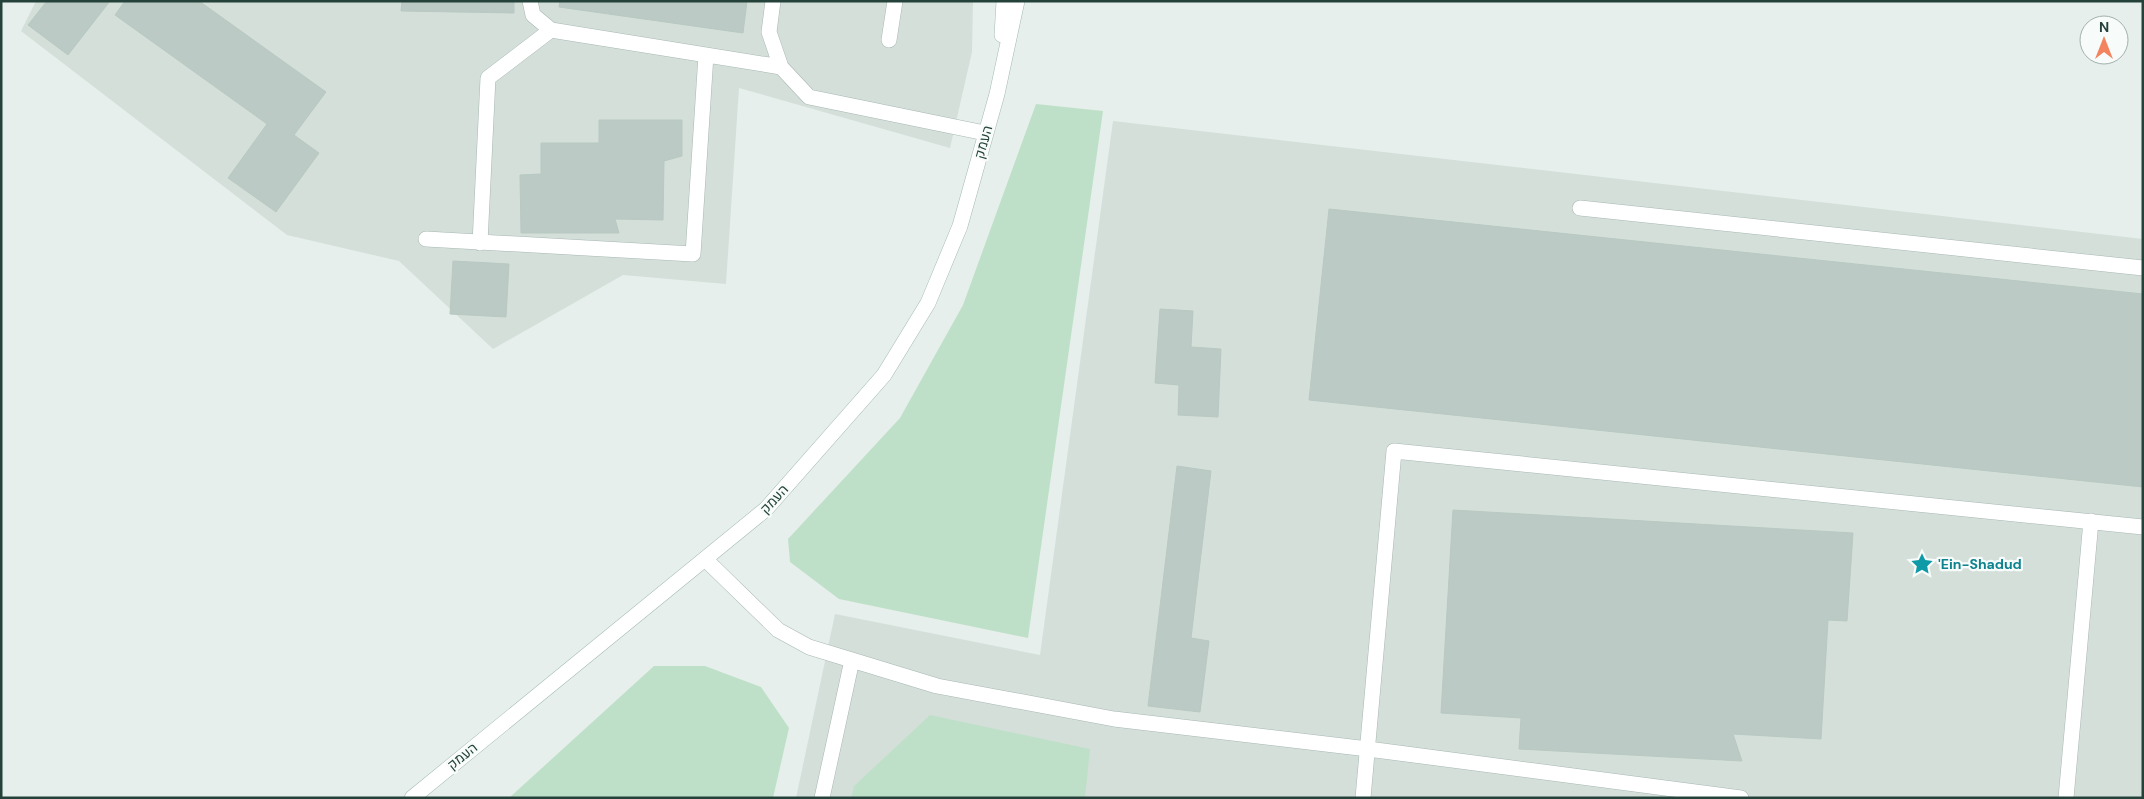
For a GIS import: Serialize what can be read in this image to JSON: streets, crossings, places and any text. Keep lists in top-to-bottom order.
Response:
{
  "streets": {
    "main road": ["העמק"]
  },
  "places": {
    "place": ["'Ein-Shadud"]
  },
  "north": "top"
}
